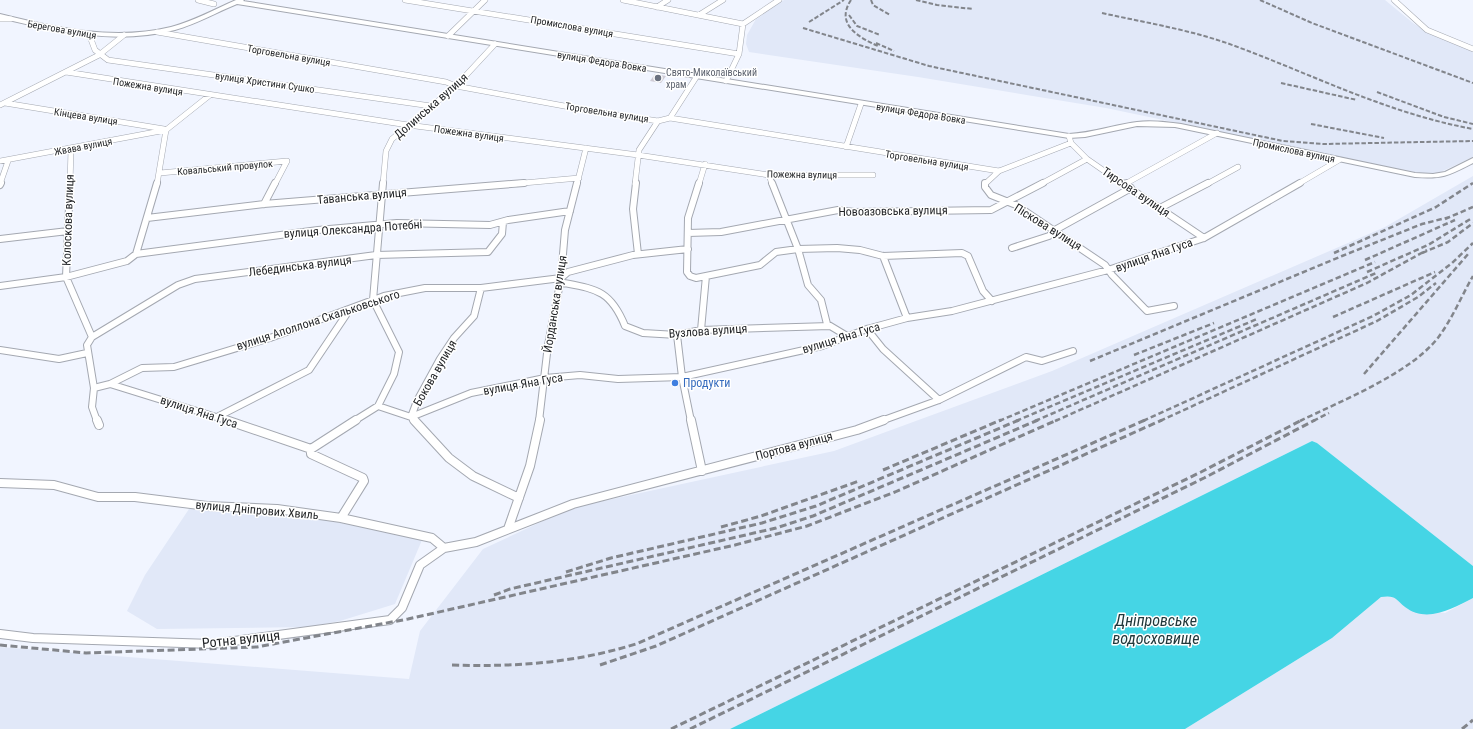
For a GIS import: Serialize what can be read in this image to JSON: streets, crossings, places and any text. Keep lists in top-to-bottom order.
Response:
{
  "streets": {
    "street": [
      "Промислова вулиця",
      "Берегова вулиця",
      "Торговельна вулиця",
      "вулиця Федора Вовка",
      "вулиця Христини Сушко",
      "Пожежна вулиця",
      "Долинська вулиця",
      "Кінцева вулиця",
      "Жвава вулиця",
      "Ковальський провулок",
      "Тирсова вулиця",
      "Таванська вулиця",
      "Новоазовська вулиця",
      "Колоскова вулиця",
      "Піскова вулиця",
      "вулиця Олександра Потебні",
      "вулиця Яна Гуса",
      "Лебединська вулиця",
      "Йорданська вулиця",
      "вулиця Аполлона Скальковського",
      "Вузлова вулиця",
      "Бокова вулиця",
      "Портова вулиця",
      "вулиця Дніпрових Хвиль",
      "Ротна вулиця"
    ]
  },
  "crossings": [
    ["Промислова вулиця", "вулиця Федора Вовка"],
    ["Промислова вулиця", "вулиця Яна Гуса"],
    ["Берегова вулиця", "Торговельна вулиця"],
    ["Берегова вулиця", "вулиця Федора Вовка"],
    ["Торговельна вулиця", "вулиця Федора Вовка"],
    ["Торговельна вулиця", "Долинська вулиця"],
    ["Торговельна вулиця", "Тирсова вулиця"],
    ["Торговельна вулиця", "Піскова вулиця"],
    ["вулиця Федора Вовка", "Долинська вулиця"],
    ["вулиця Федора Вовка", "Тирсова вулиця"],
    ["вулиця Христини Сушко", "Долинська вулиця"],
    ["Пожежна вулиця", "Долинська вулиця"],
    ["Пожежна вулиця", "Йорданська вулиця"],
    ["Долинська вулиця", "Таванська вулиця"],
    ["Долинська вулиця", "вулиця Олександра Потебні"],
    ["Долинська вулиця", "Лебединська вулиця"],
    ["Долинська вулиця", "вулиця Аполлона Скальковського"],
    ["Кінцева вулиця", "Жвава вулиця"],
    ["Жвава вулиця", "Колоскова вулиця"],
    ["Ковальський провулок", "Таванська вулиця"],
    ["Тирсова вулиця", "Новоазовська вулиця"],
    ["Тирсова вулиця", "вулиця Яна Гуса"],
    ["Таванська вулиця", "Йорданська вулиця"],
    ["Новоазовська вулиця", "Піскова вулиця"],
    ["Колоскова вулиця", "вулиця Олександра Потебні"],
    ["Колоскова вулиця", "Лебединська вулиця"],
    ["Піскова вулиця", "вулиця Яна Гуса"],
    ["вулиця Олександра Потебні", "Лебединська вулиця"],
    ["вулиця Олександра Потебні", "Йорданська вулиця"],
    ["вулиця Яна Гуса", "Йорданська вулиця"],
    ["вулиця Яна Гуса", "вулиця Аполлона Скальковського"],
    ["вулиця Яна Гуса", "Бокова вулиця"],
    ["вулиця Яна Гуса", "вулиця Дніпрових Хвиль"],
    ["Йорданська вулиця", "вулиця Аполлона Скальковського"],
    ["Йорданська вулиця", "Вузлова вулиця"],
    ["Йорданська вулиця", "Портова вулиця"],
    ["вулиця Аполлона Скальковського", "Вузлова вулиця"],
    ["вулиця Аполлона Скальковського", "Бокова вулиця"],
    ["вулиця Дніпрових Хвиль", "Ротна вулиця"]
  ],
  "water": ["Дніпровське водосховище"],
  "places": ["Свято-Миколаївський храм", "Продукти"]
}
